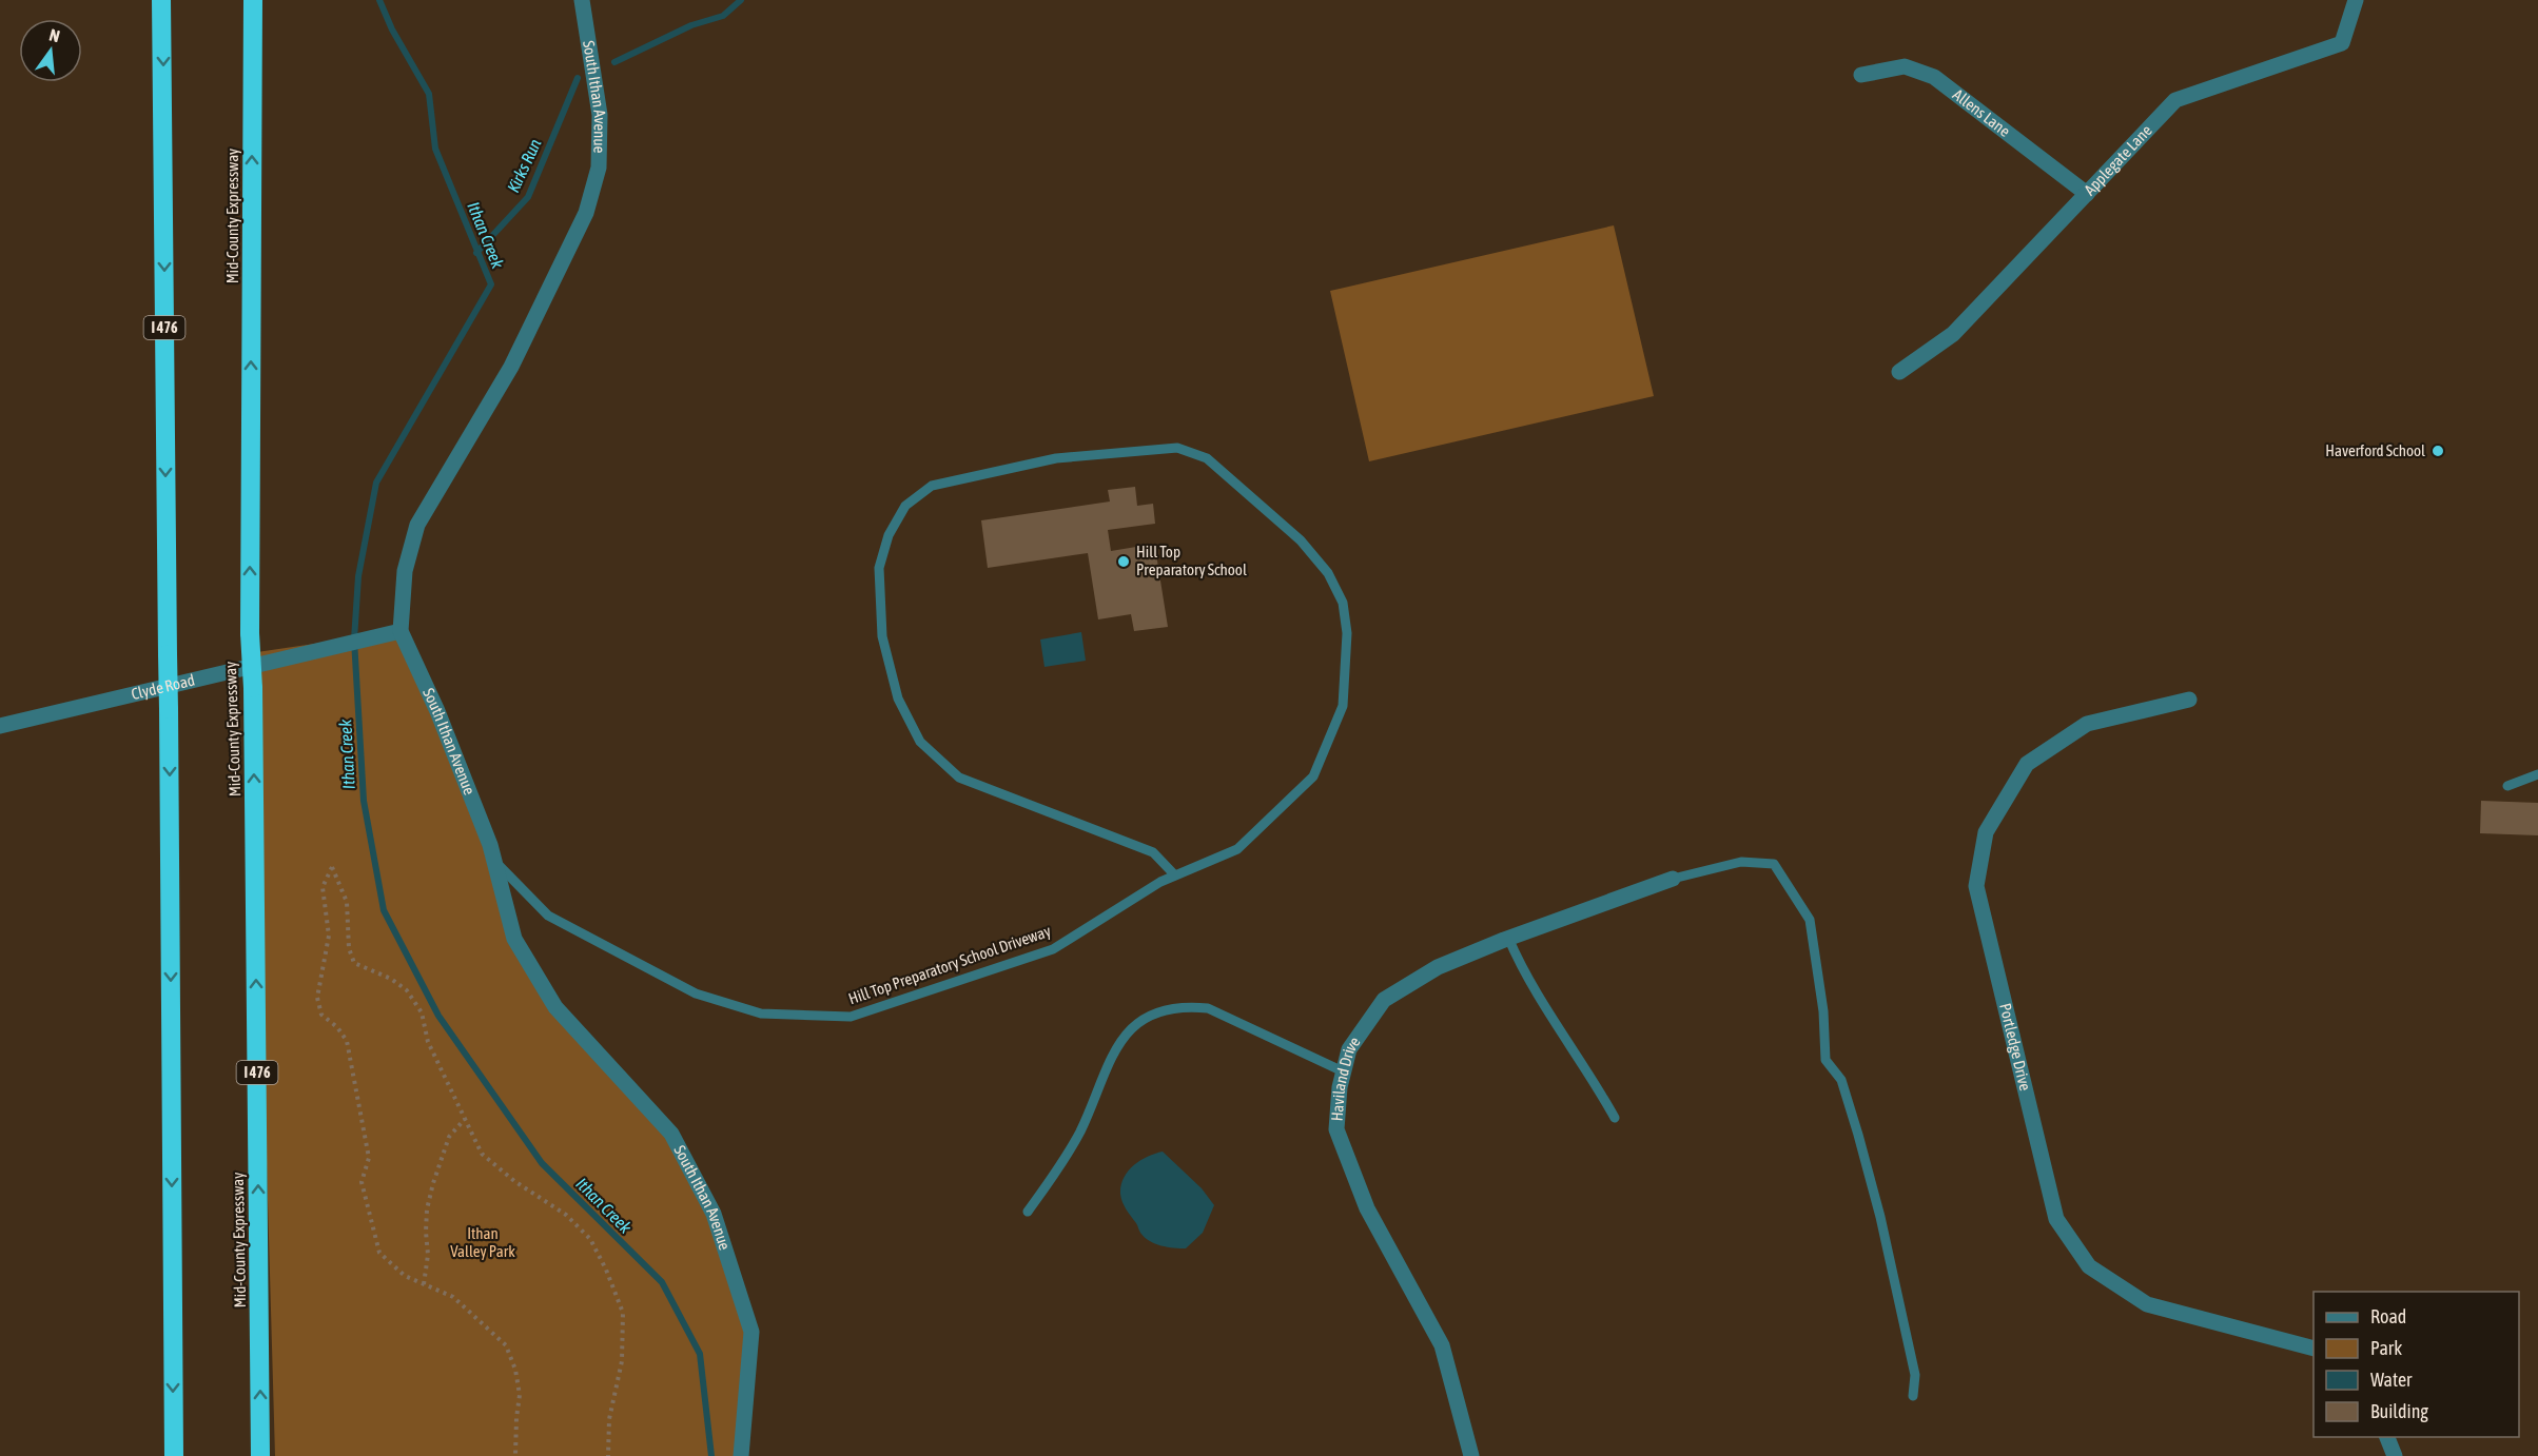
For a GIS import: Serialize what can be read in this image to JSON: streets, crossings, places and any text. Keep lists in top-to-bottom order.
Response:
{
  "streets": {
    "highway": ["Mid-County Expressway", "I 476"],
    "street": [
      "South Ithan Avenue",
      "Allens Lane",
      "Applegate Lane",
      "Clyde Road",
      "Portledge Drive",
      "Haviland Drive"
    ],
    "lane": ["Hill Top Preparatory School Driveway"]
  },
  "crossings": [
    ["South Ithan Avenue", "Clyde Road"],
    ["South Ithan Avenue", "Hill Top Preparatory School Driveway"],
    ["Allens Lane", "Applegate Lane"]
  ],
  "water": ["Kirks Run", "Ithan Creek"],
  "parks": ["Ithan Valley Park"],
  "places": ["Haverford School", "Hill Top Preparatory School"],
  "legend": [
    "Road",
    "Park",
    "Water",
    "Building"
  ],
  "north": "top"
}
